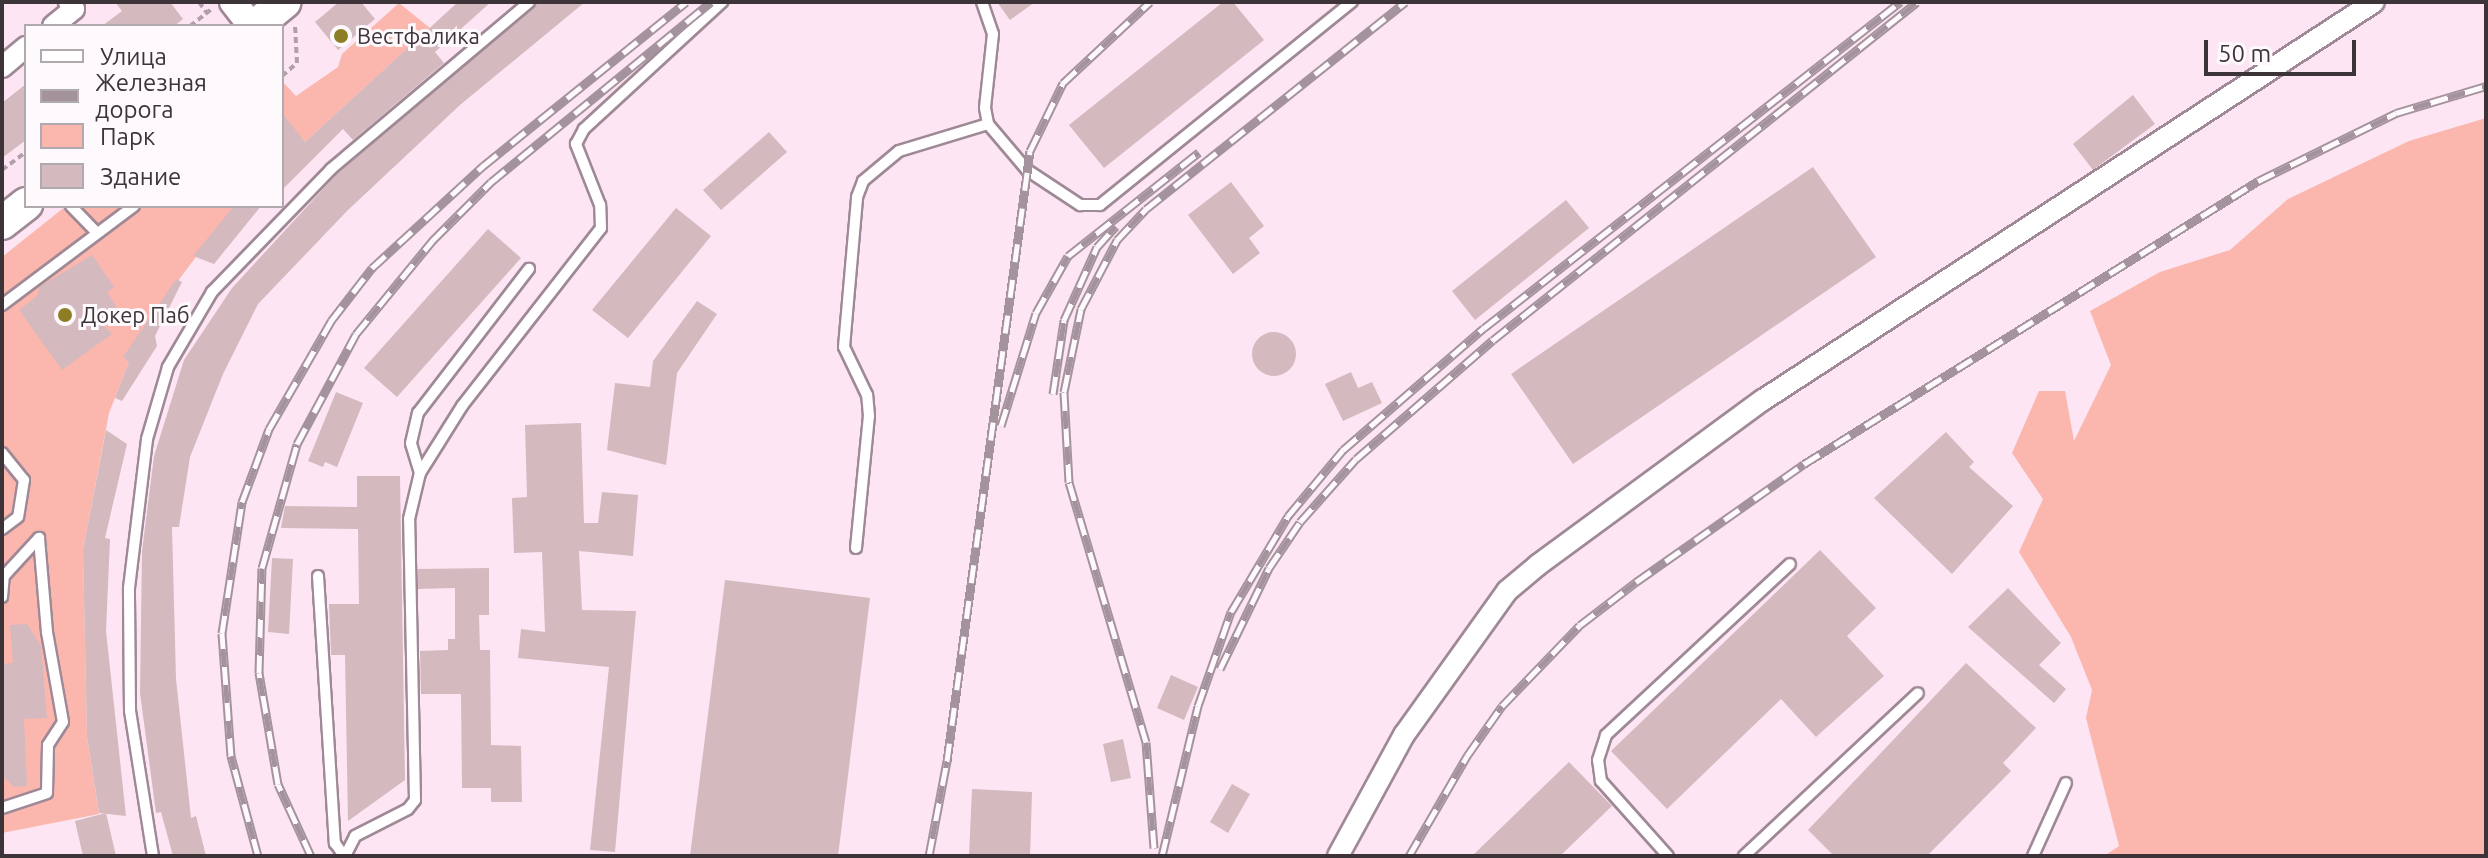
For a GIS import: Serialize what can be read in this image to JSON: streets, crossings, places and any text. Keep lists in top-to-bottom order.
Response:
{
  "places": ["Вестфалика", "Докер Паб"],
  "legend": [
    "Улица",
    "Железная дорога",
    "Парк",
    "Здание"
  ],
  "scale_bar": "50 m"
}
